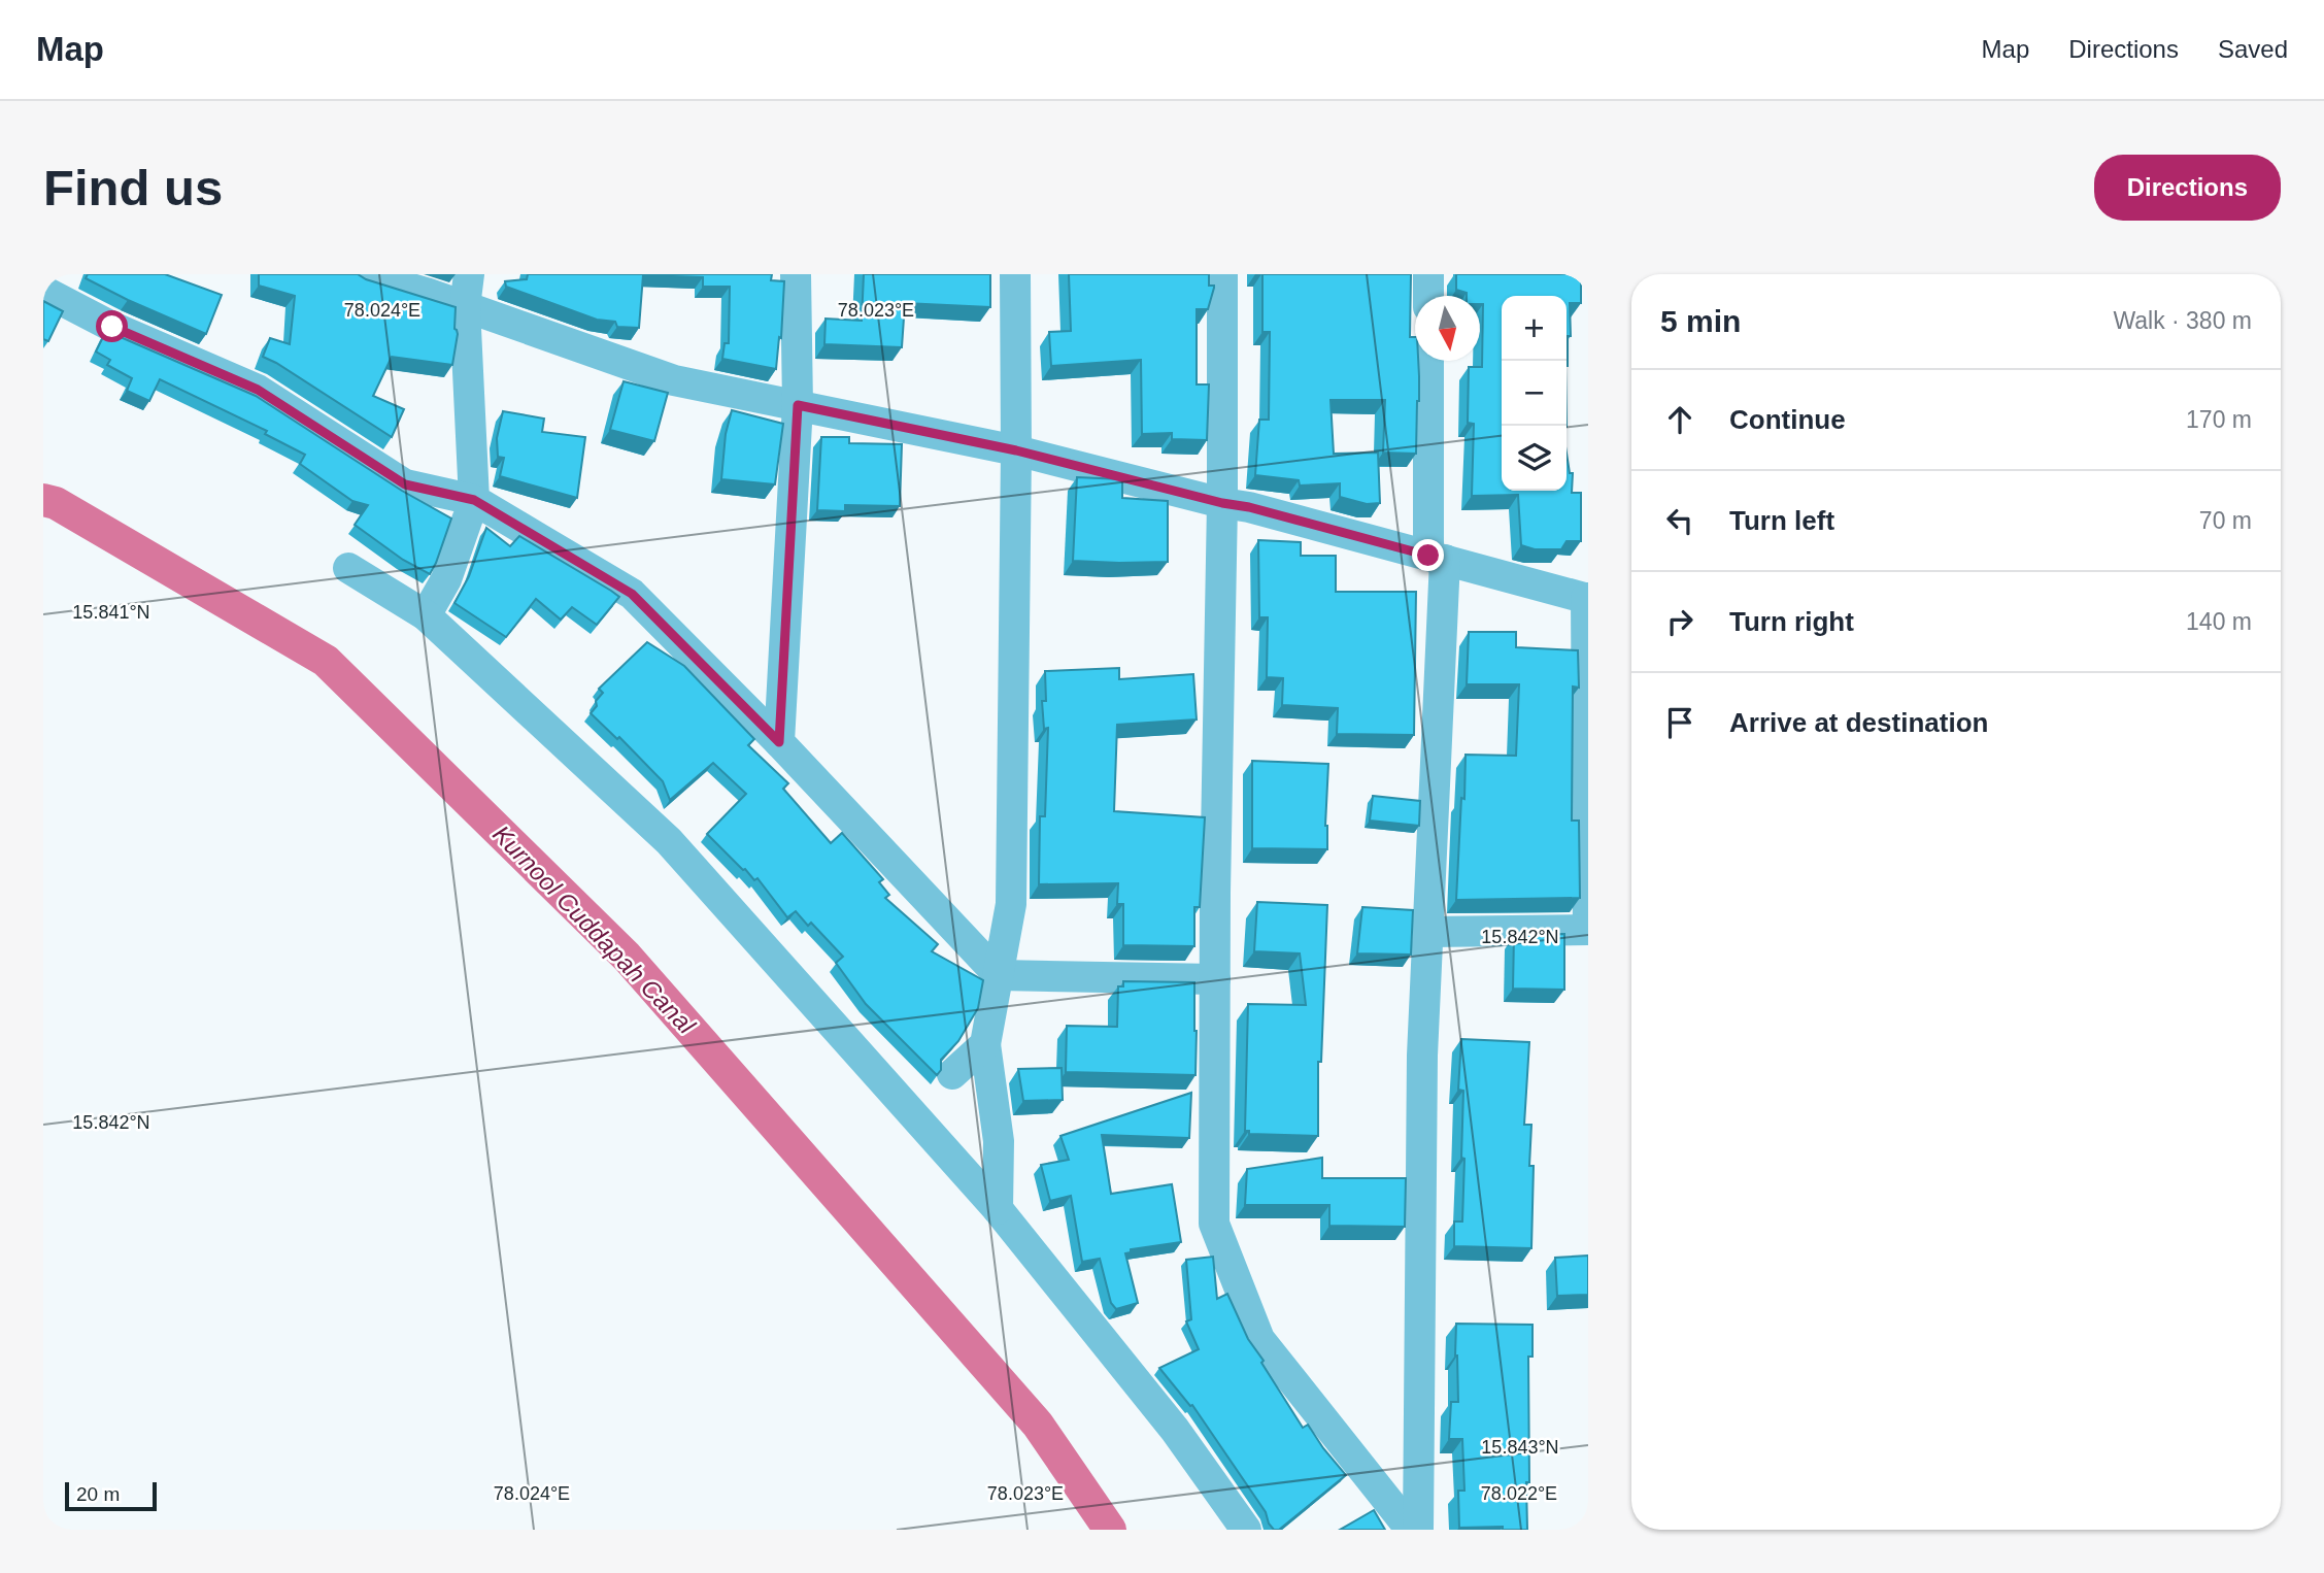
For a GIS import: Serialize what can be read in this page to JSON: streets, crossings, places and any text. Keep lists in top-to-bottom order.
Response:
{
  "water": ["Kurnool Cuddapah Canal"],
  "scale_bar": "20 m",
  "north": "bottom",
  "page": {
    "header": "Map",
    "nav": ["Map", "Directions", "Saved"],
    "buttons": "Directions",
    "title": "Find us",
    "heading": ["5 min", "Walk · 380 m"],
    "map_buttons": ["+", "−"],
    "list": [
      ["Continue", "170 m"],
      ["Turn left", "70 m"],
      ["Turn right", "140 m"],
      "Arrive at destination"
    ],
    "scale": "20 m"
  },
  "coordinates": [
    "78.024°E",
    "78.023°E",
    "15.841°N",
    "15.842°N",
    "15.843°N",
    "78.022°E"
  ]
}
